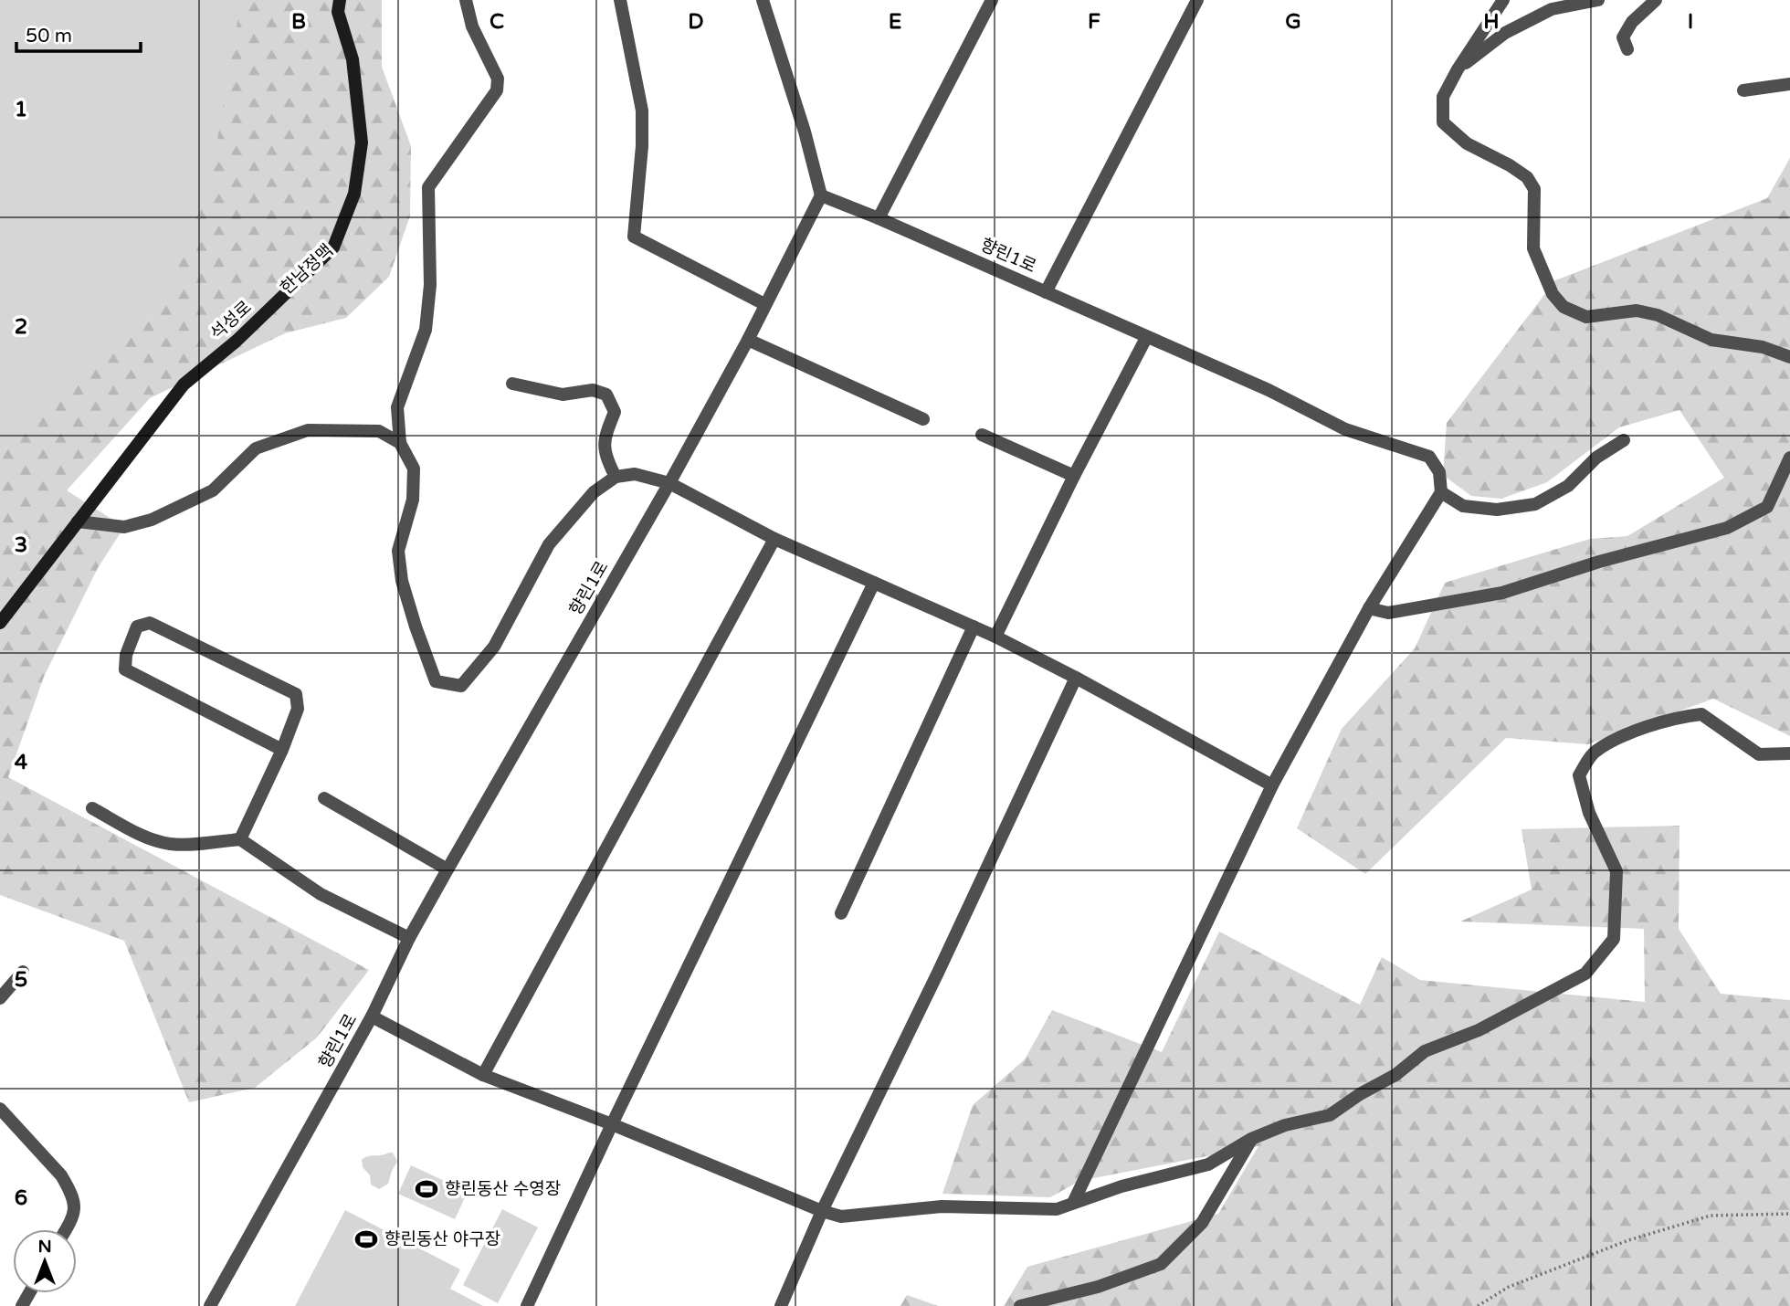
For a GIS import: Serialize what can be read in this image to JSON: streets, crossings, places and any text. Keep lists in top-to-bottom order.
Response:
{
  "streets": {
    "street": ["향린1로", "석성로"]
  },
  "places": {
    "sports": ["향린동산 수영장", "향린동산 야구장"]
  },
  "scale_bar": "50 m",
  "north": "top",
  "grid": {
    "columns": [
      "B",
      "C",
      "D",
      "E",
      "F",
      "G",
      "H",
      "I"
    ],
    "rows": [
      "1",
      "2",
      "3",
      "4",
      "5",
      "6"
    ]
  }
}
